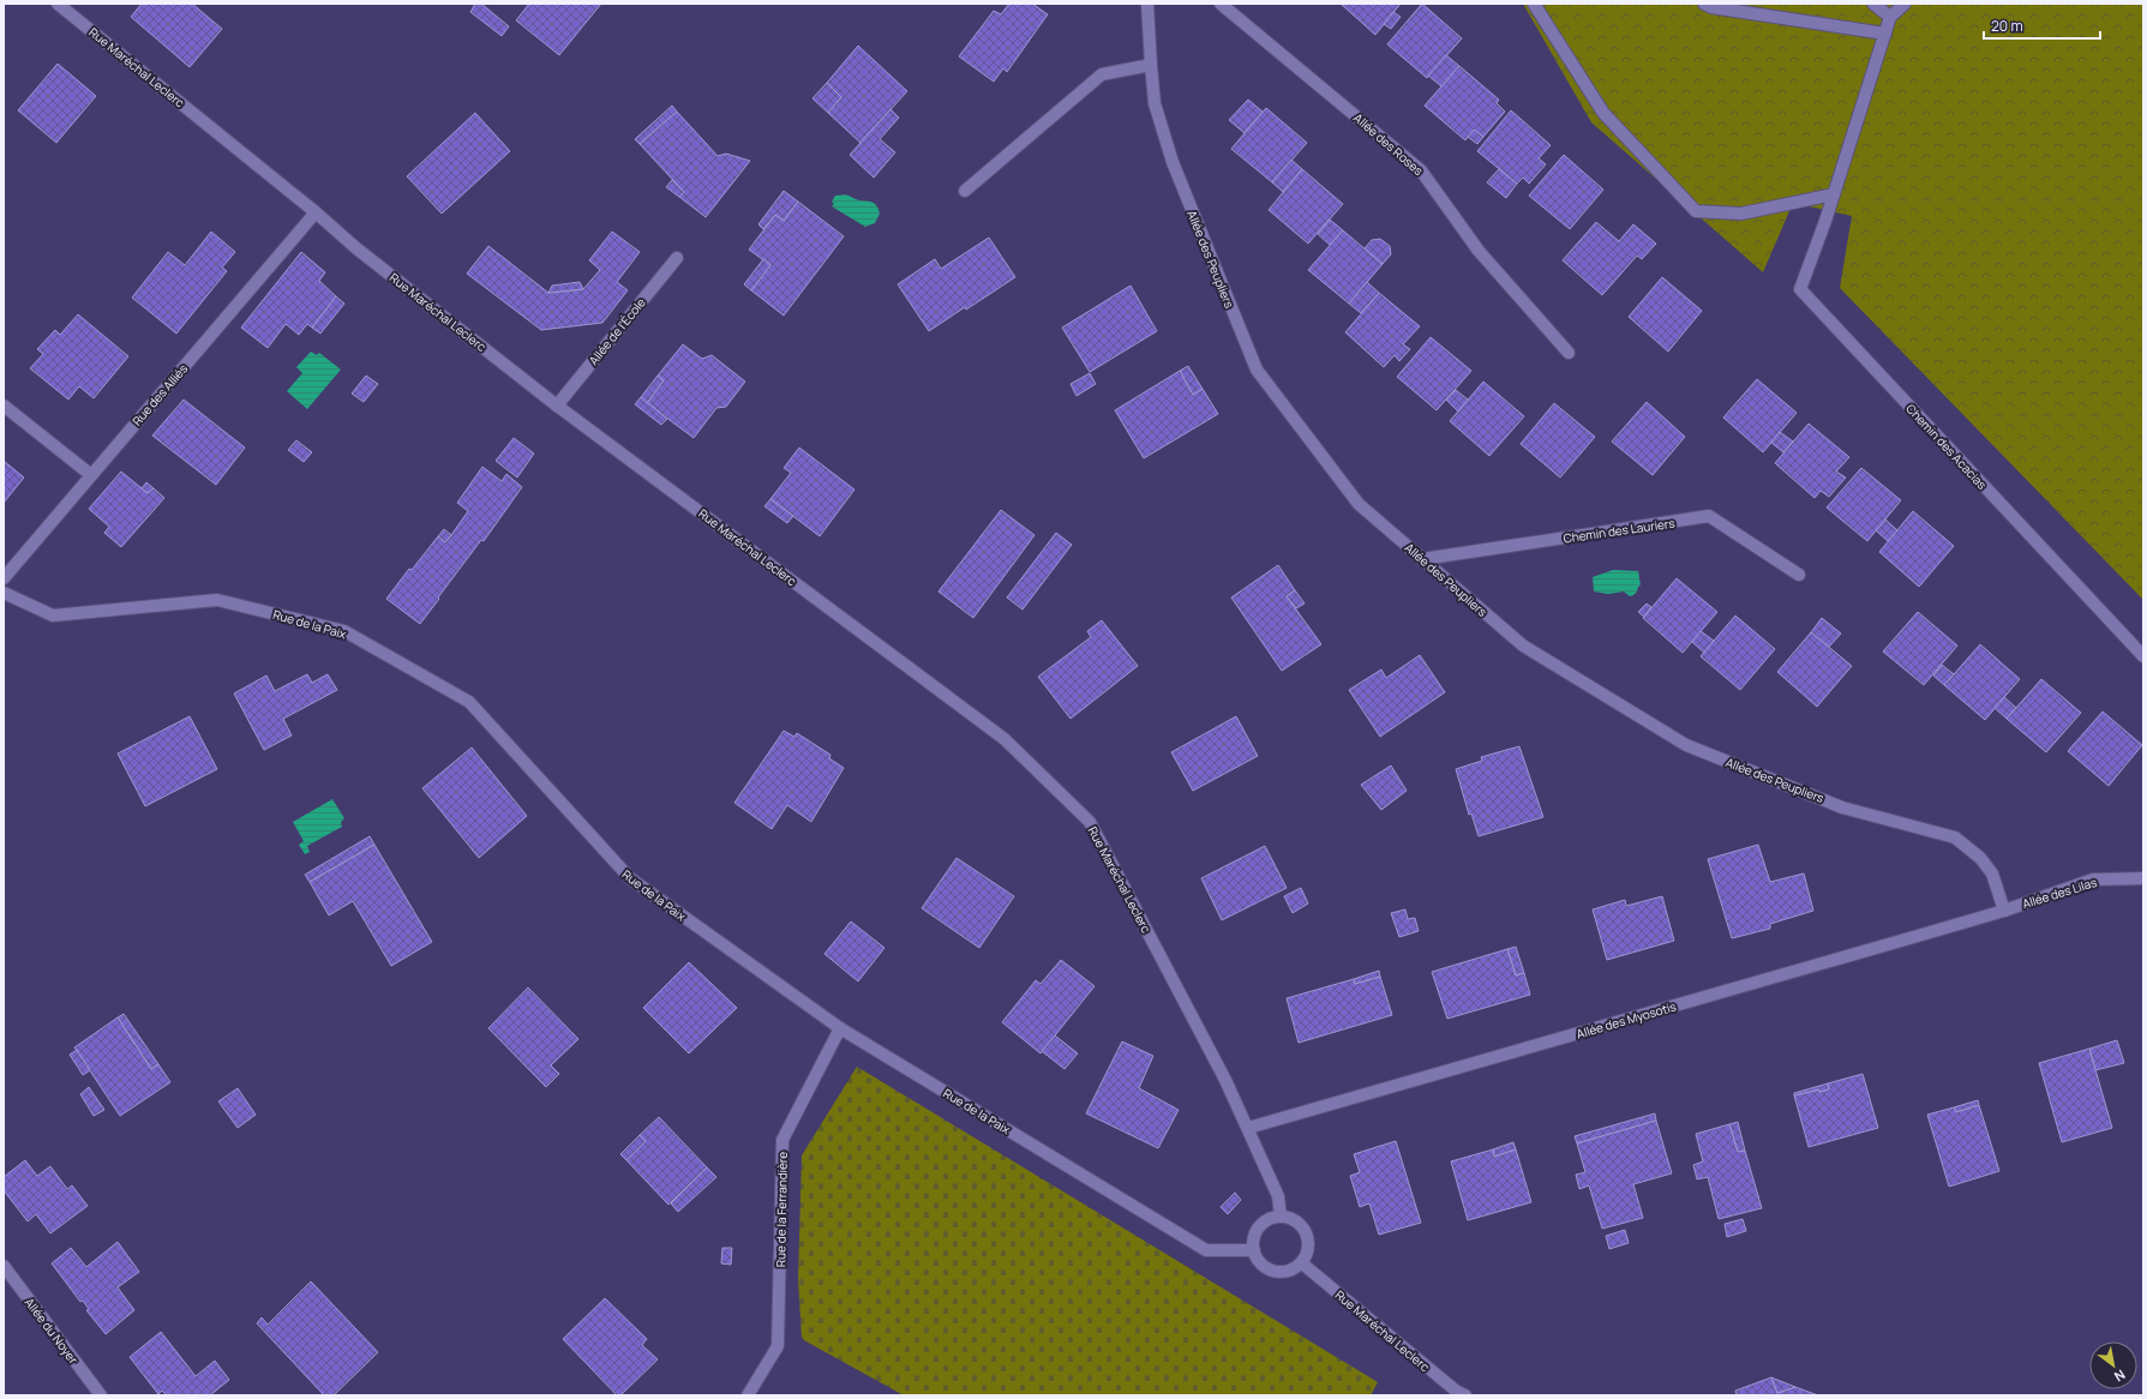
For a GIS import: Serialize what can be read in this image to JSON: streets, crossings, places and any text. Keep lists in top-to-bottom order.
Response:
{
  "streets": {
    "street": [
      "Rue Maréchal Leclerc",
      "Allée des Roses",
      "Allée des Peupliers",
      "Allée de l’École",
      "Rue des Alliés",
      "Chemin des Acacias",
      "Chemin des Lauriers",
      "Rue de la Paix",
      "Allée des Lilas",
      "Allée des Myosotis",
      "Rue de la Ferrandière",
      "Allée du Noyer"
    ]
  },
  "crossings": [
    ["Rue Maréchal Leclerc", "Allée de l’École"],
    ["Rue Maréchal Leclerc", "Rue des Alliés"],
    ["Rue Maréchal Leclerc", "Rue de la Paix"],
    ["Rue Maréchal Leclerc", "Allée des Myosotis"],
    ["Allée des Peupliers", "Chemin des Lauriers"],
    ["Allée des Peupliers", "Allée des Lilas"],
    ["Allée des Peupliers", "Allée des Myosotis"],
    ["Rue de la Paix", "Rue de la Ferrandière"],
    ["Allée des Lilas", "Allée des Myosotis"]
  ],
  "scale_bar": "20 m",
  "north": "bottom right"
}
